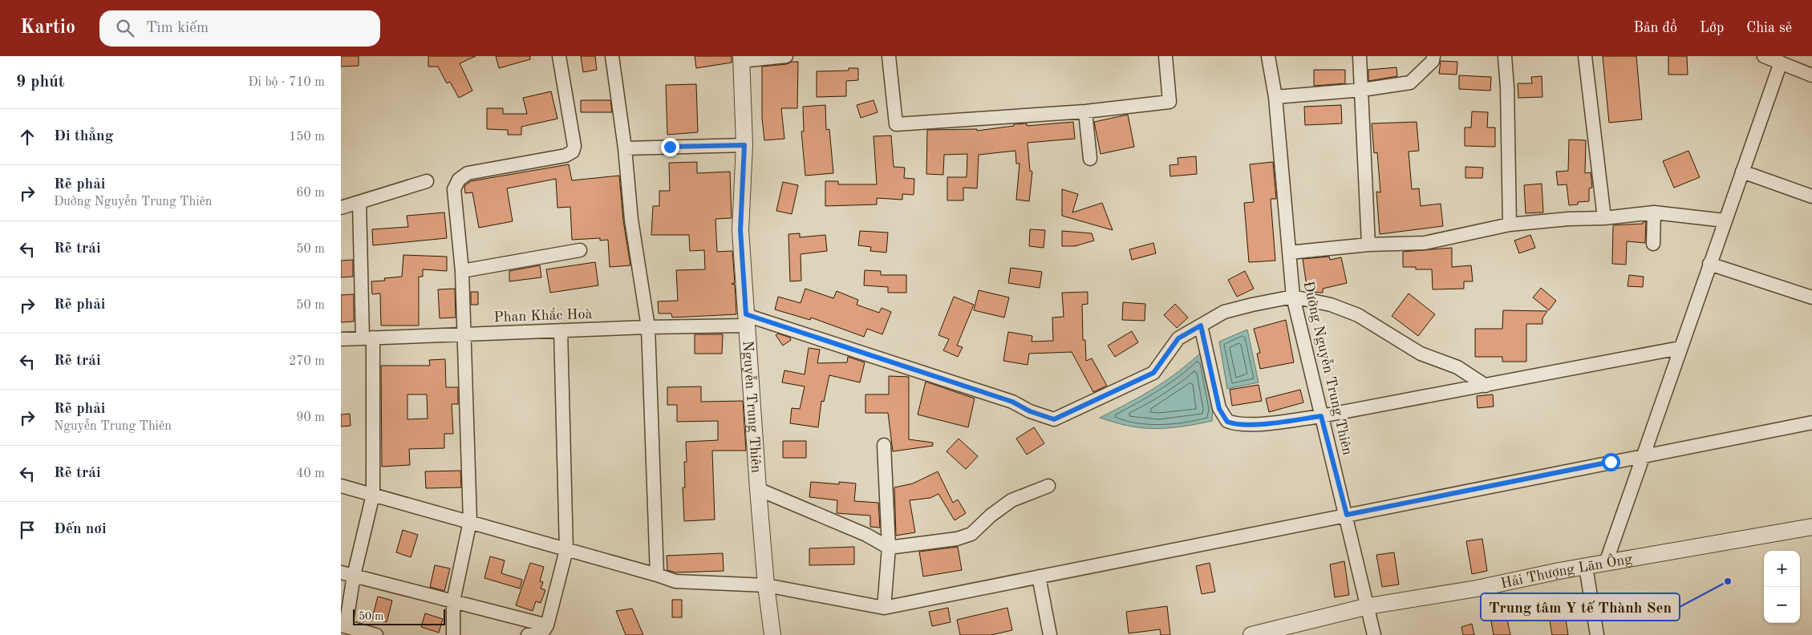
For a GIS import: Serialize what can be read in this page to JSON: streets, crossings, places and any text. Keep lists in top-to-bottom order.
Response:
{
  "streets": {
    "street": [
      "Phan Khắc Hoà",
      "Đường Nguyễn Trung Thiên",
      "Nguyễn Trung Thiên",
      "Hải Thượng Lãn Ông"
    ]
  },
  "crossings": [
    ["Phan Khắc Hoà", "Đường Nguyễn Trung Thiên"],
    ["Phan Khắc Hoà", "Nguyễn Trung Thiên"],
    ["Đường Nguyễn Trung Thiên", "Hải Thượng Lãn Ông"]
  ],
  "places": ["Trung tâm Y tế Thành Sen"],
  "scale_bar": "50 m",
  "page": {
    "header": "Kartio",
    "search": "Tìm kiếm",
    "nav": ["Bản đồ", "Lớp", "Chia sẻ"],
    "heading": ["9 phút", "Đi bộ · 710 m"],
    "list": [
      ["Đi thẳng", "150 m"],
      ["Rẽ phải", "Đường Nguyễn Trung Thiên", "60 m"],
      ["Rẽ trái", "50 m"],
      ["Rẽ phải", "50 m"],
      ["Rẽ trái", "270 m"],
      ["Rẽ phải", "Nguyễn Trung Thiên", "90 m"],
      ["Rẽ trái", "40 m"],
      "Đến nơi"
    ],
    "map_buttons": ["+", "−"],
    "scale": "50 m"
  }
}
